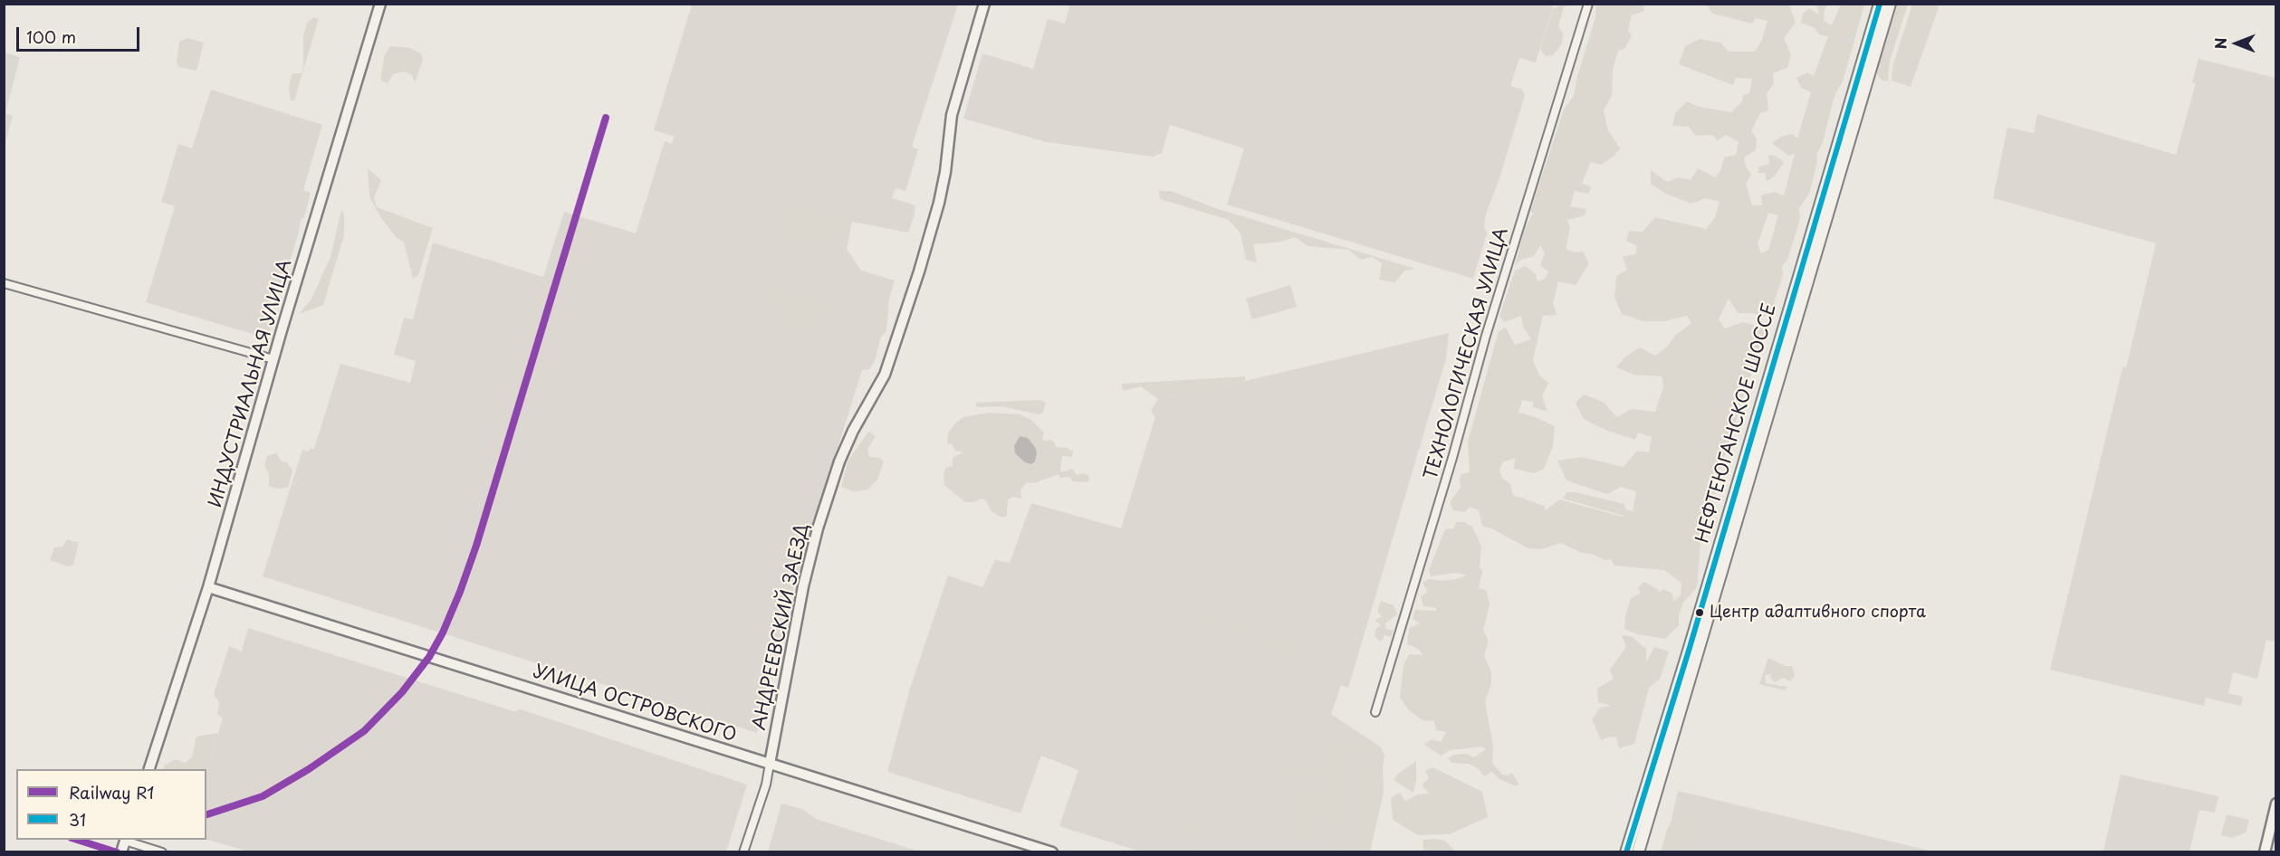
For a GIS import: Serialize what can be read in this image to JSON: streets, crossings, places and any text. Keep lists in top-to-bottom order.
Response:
{
  "streets": {
    "main road": [
      "ИНДУСТРИАЛЬНАЯ УЛИЦА",
      "НЕФТЕЮГАНСКОЕ ШОССЕ",
      "АНДРЕЕВСКИЙ ЗАЕЗД",
      "УЛИЦА ОСТРОВСКОГО"
    ],
    "street": ["ТЕХНОЛОГИЧЕСКАЯ УЛИЦА"]
  },
  "crossings": [
    ["ИНДУСТРИАЛЬНАЯ УЛИЦА", "УЛИЦА ОСТРОВСКОГО"],
    ["АНДРЕЕВСКИЙ ЗАЕЗД", "УЛИЦА ОСТРОВСКОГО"]
  ],
  "places": ["Центр адаптивного спорта"],
  "lines": ["transit line 31", "rail line R1"],
  "legend": ["Railway R1", "31"],
  "scale_bar": "100 m",
  "north": "left"
}
